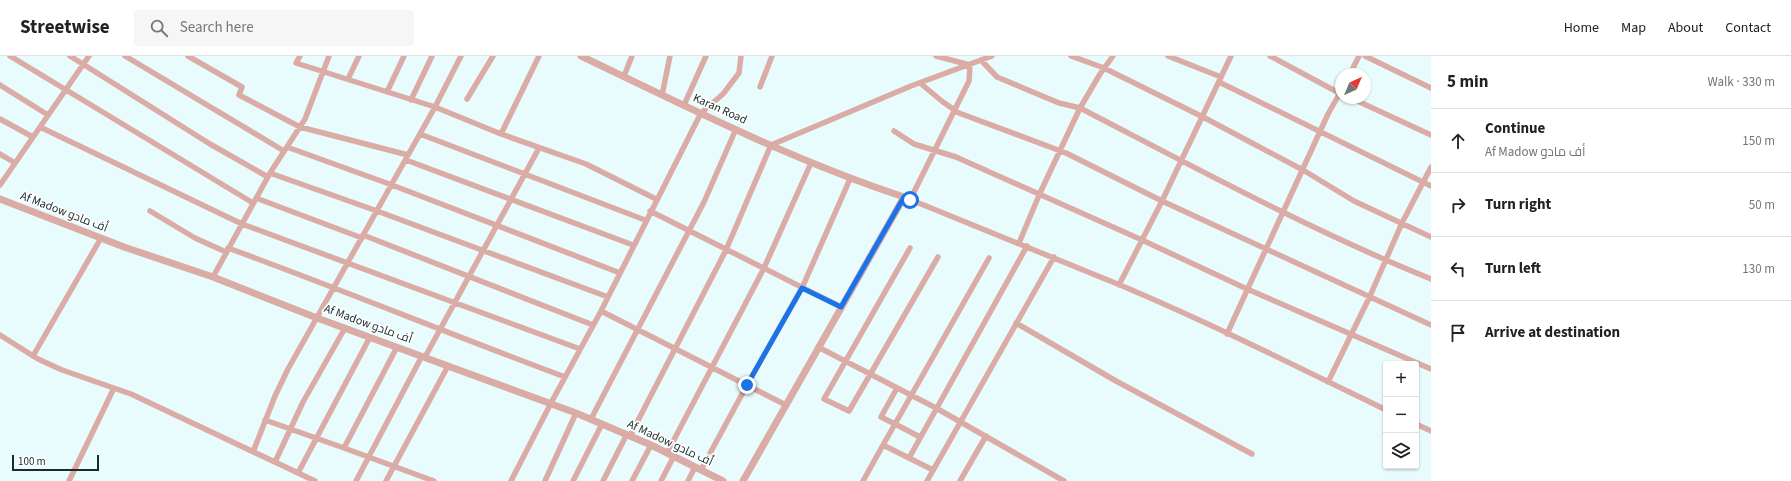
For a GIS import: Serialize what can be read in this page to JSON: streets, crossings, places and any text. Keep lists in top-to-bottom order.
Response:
{
  "streets": {
    "street": ["Karan Road", "Af Madow أف مادو"]
  },
  "scale_bar": "100 m",
  "north": "top right",
  "page": {
    "header": "Streetwise",
    "search": "Search here",
    "nav": [
      "Home",
      "Map",
      "About",
      "Contact"
    ],
    "heading": ["5 min", "Walk · 330 m"],
    "list": [
      ["Continue", "Af Madow أف مادو", "150 m"],
      ["Turn right", "50 m"],
      ["Turn left", "130 m"],
      "Arrive at destination"
    ],
    "map_buttons": ["+", "−"],
    "scale": "100 m"
  }
}
